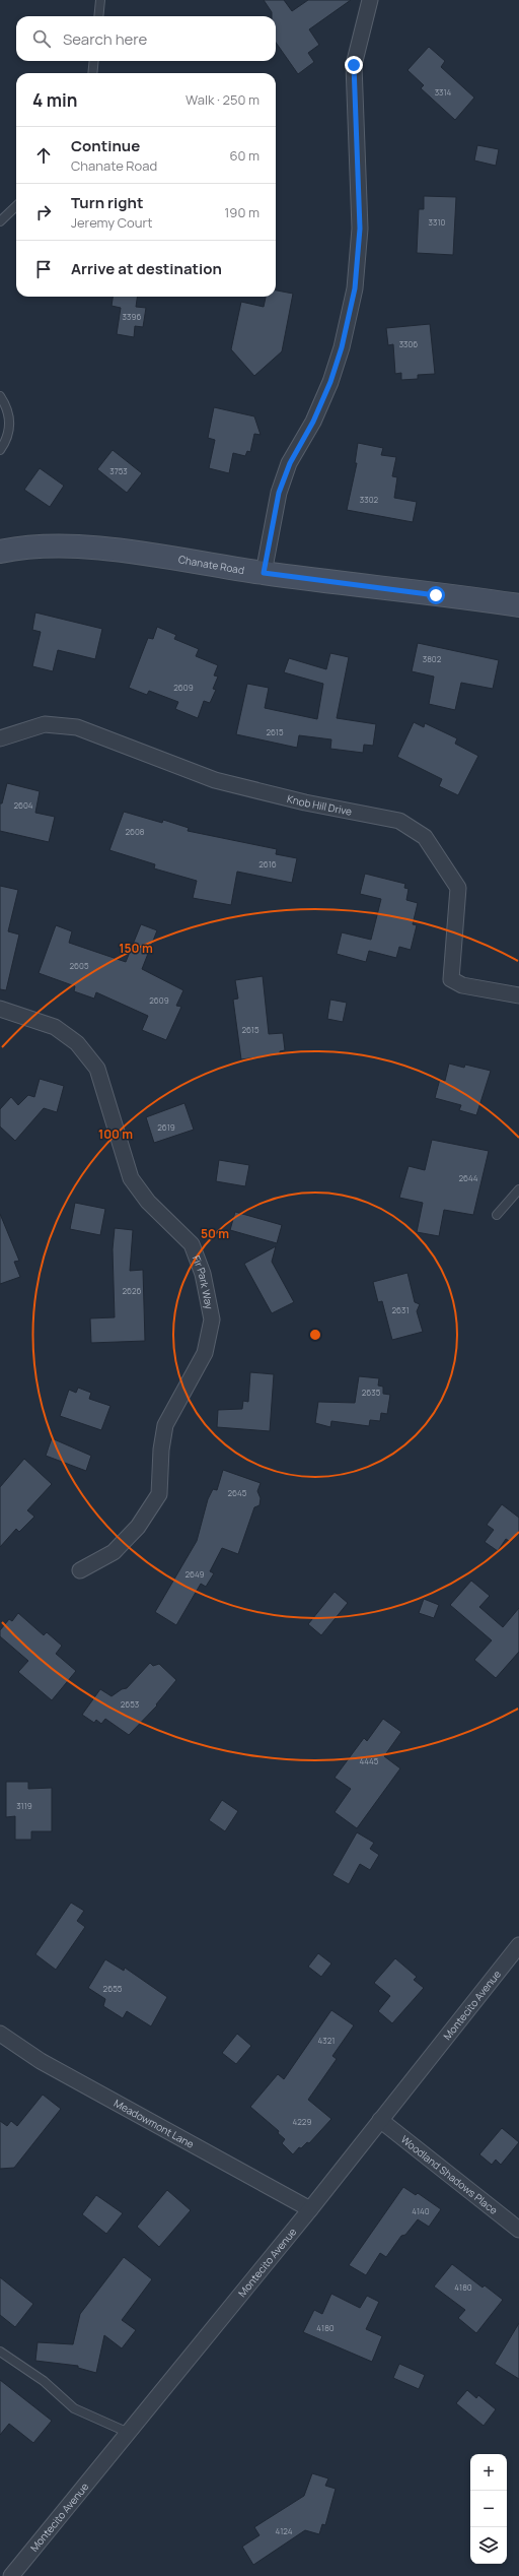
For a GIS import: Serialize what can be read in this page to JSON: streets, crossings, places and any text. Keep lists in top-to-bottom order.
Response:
{
  "streets": {
    "street": [
      "Chanate Road",
      "Knob Hill Drive",
      "Fir Park Way",
      "Montecito Avenue",
      "Meadowmont Lane",
      "Woodland Shadows Place"
    ]
  },
  "crossings": [
    ["Montecito Avenue", "Meadowmont Lane"],
    ["Montecito Avenue", "Woodland Shadows Place"]
  ],
  "house_numbers": [
    "3314",
    "3310",
    "3396",
    "3306",
    "3753",
    "3302",
    "3802",
    "2609",
    "2615",
    "2604",
    "2608",
    "2616",
    "2605",
    "2609",
    "2615",
    "2619",
    "2644",
    "2626",
    "2631",
    "2635",
    "2645",
    "2649",
    "2653",
    "4445",
    "3119",
    "2655",
    "4321",
    "4229",
    "4140",
    "4180",
    "4180",
    "4124"
  ],
  "page": {
    "search": "Search here",
    "heading": ["4 min", "Walk · 250 m"],
    "list": [
      ["Continue", "Chanate Road", "60 m"],
      ["Turn right", "Jeremy Court", "190 m"],
      "Arrive at destination"
    ],
    "map_buttons": ["+", "−"]
  },
  "rings": ["150 m", "100 m", "50 m"]
}
